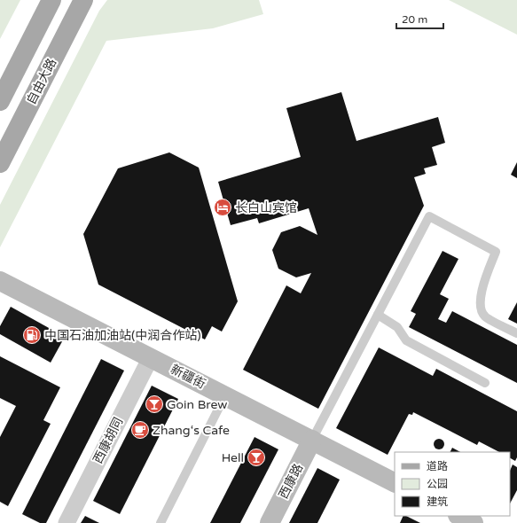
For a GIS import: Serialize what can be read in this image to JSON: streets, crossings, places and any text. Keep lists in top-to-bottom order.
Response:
{
  "streets": {
    "main road": ["自由大路"],
    "street": ["新疆街", "西康胡同", "西康路"]
  },
  "crossings": [
    ["新疆街", "西康胡同"],
    ["新疆街", "西康路"]
  ],
  "places": {
    "hotel": ["长白山宾馆"],
    "fuel station": ["中国石油加油站(中润合作站)"],
    "bar": ["Goin Brew", "Hell"],
    "cafe": ["Zhang‘s Cafe"]
  },
  "legend": ["道路", "公园", "建筑"],
  "scale_bar": "20 m"
}
